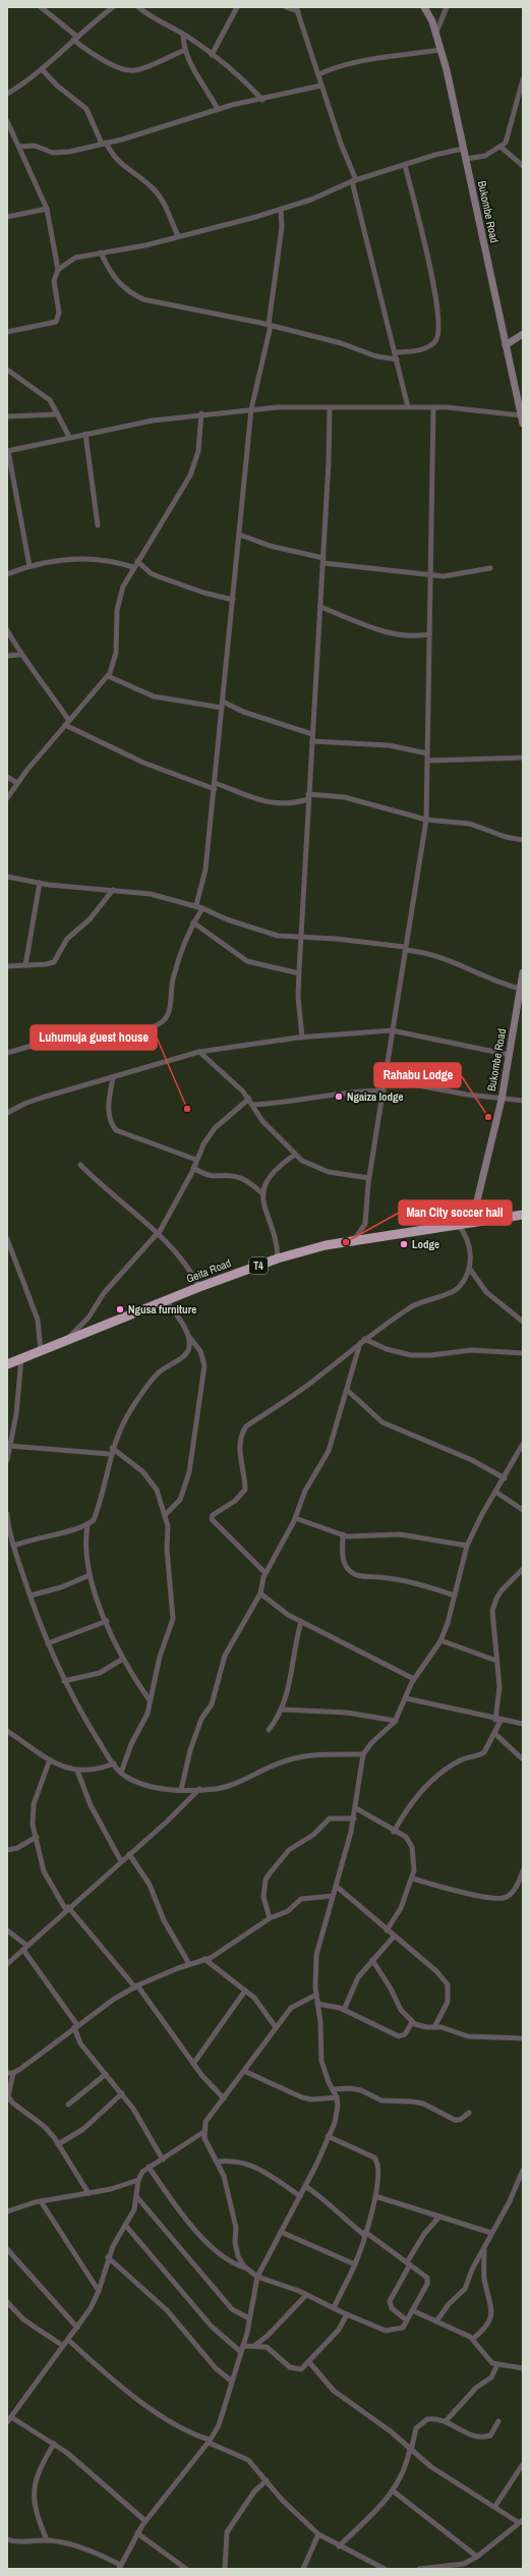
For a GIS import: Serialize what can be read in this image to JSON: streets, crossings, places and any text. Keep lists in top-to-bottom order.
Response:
{
  "streets": {
    "highway": ["T4", "Geita Road"],
    "main road": ["Bukombe Road"]
  },
  "crossings": [
    ["Bukombe Road", "Geita Road"]
  ],
  "places": [
    "Ngaiza lodge",
    "Luhumuja guest house",
    "Rahabu Lodge",
    "Man City soccer hall",
    "Lodge",
    "Ngusa furniture"
  ]
}
